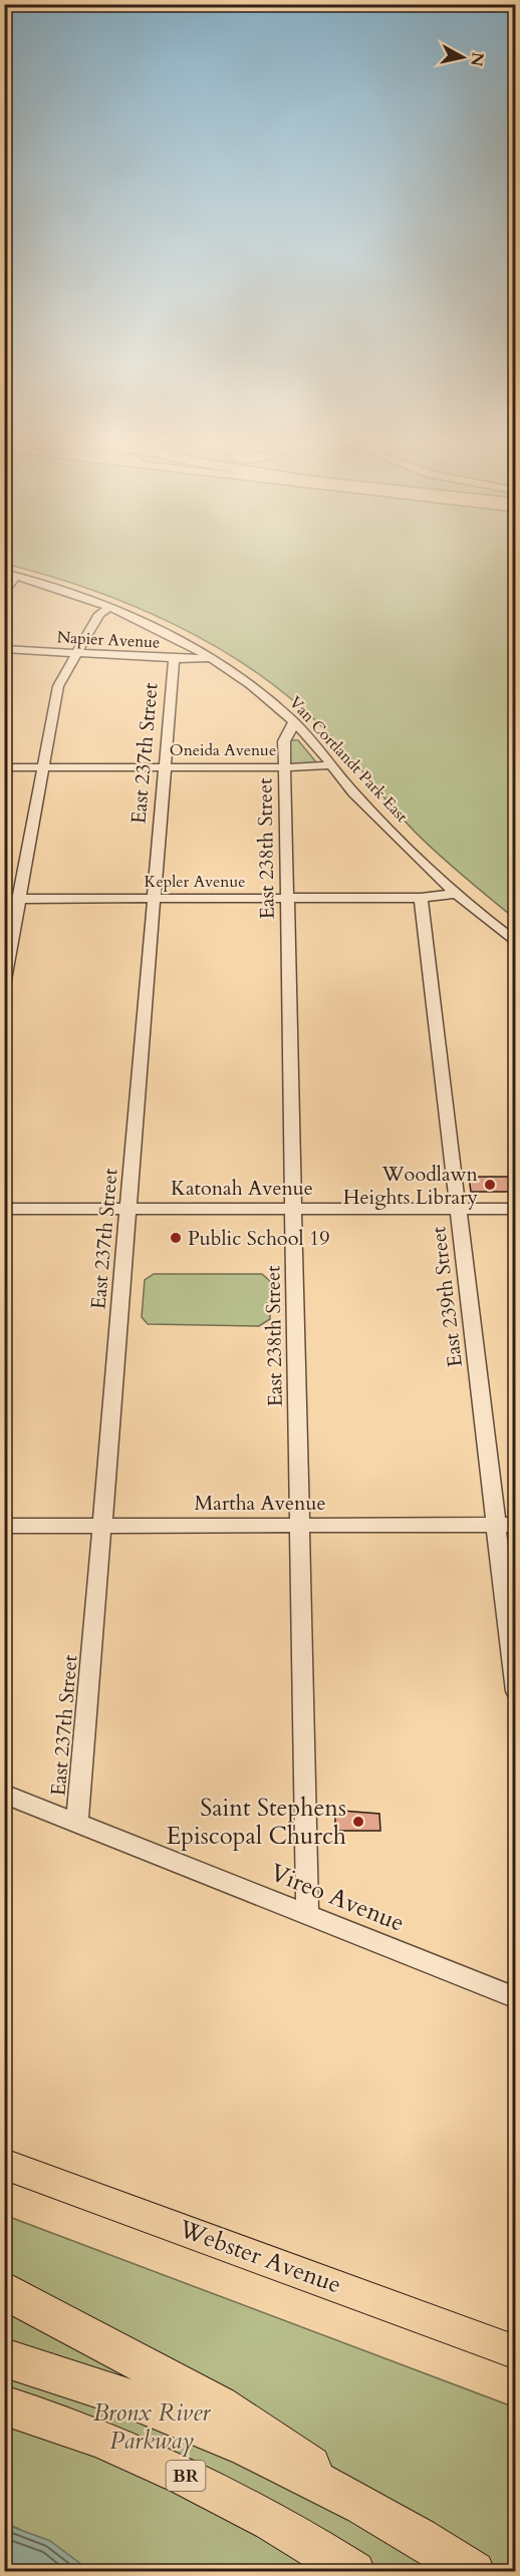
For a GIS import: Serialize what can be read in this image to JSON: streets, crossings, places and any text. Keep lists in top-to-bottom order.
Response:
{
  "streets": {
    "highway": ["BR"],
    "main road": ["Webster Avenue"],
    "street": [
      "Napier Avenue",
      "Oneida Avenue",
      "East 237th Street",
      "Van Cortlandt Park East",
      "East 238th Street",
      "Kepler Avenue",
      "Katonah Avenue",
      "East 239th Street",
      "Martha Avenue",
      "Vireo Avenue"
    ]
  },
  "crossings": [
    ["Napier Avenue", "East 237th Street"],
    ["Napier Avenue", "Van Cortlandt Park East"],
    ["Oneida Avenue", "East 237th Street"],
    ["Oneida Avenue", "Van Cortlandt Park East"],
    ["Oneida Avenue", "East 238th Street"],
    ["East 237th Street", "Kepler Avenue"],
    ["East 237th Street", "Katonah Avenue"],
    ["East 237th Street", "Martha Avenue"],
    ["East 237th Street", "Vireo Avenue"],
    ["Van Cortlandt Park East", "East 238th Street"],
    ["East 238th Street", "Kepler Avenue"],
    ["East 238th Street", "Katonah Avenue"],
    ["East 238th Street", "Martha Avenue"],
    ["East 238th Street", "Vireo Avenue"],
    ["Kepler Avenue", "East 239th Street"],
    ["Katonah Avenue", "East 239th Street"],
    ["East 239th Street", "Martha Avenue"]
  ],
  "parks": ["Bronx River Parkway"],
  "places": ["Woodlawn Heights Library", "Public School 19", "Saint Stephens Episcopal Church"],
  "north": "right"
}
